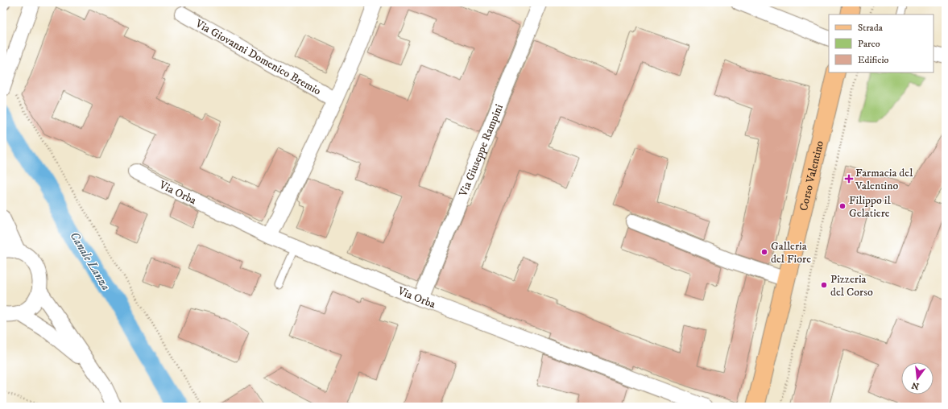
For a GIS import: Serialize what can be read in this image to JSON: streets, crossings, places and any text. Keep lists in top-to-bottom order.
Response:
{
  "streets": {
    "main road": ["Corso Valentino"],
    "street": ["Via Giovanni Domenico Bremio", "Via Giuseppe Rampini", "Via Orba"]
  },
  "crossings": [
    ["Via Giovanni Domenico Bremio", "Via Orba"],
    ["Via Giuseppe Rampini", "Via Orba"]
  ],
  "water": ["Canale Lanza"],
  "places": {
    "health": ["Farmacia del Valentino"],
    "other": ["Filippo il Gelatiere", "Galleria del Fiore", "Pizzeria del Corso"]
  },
  "legend": ["Strada", "Parco", "Edificio"],
  "north": "bottom"
}
